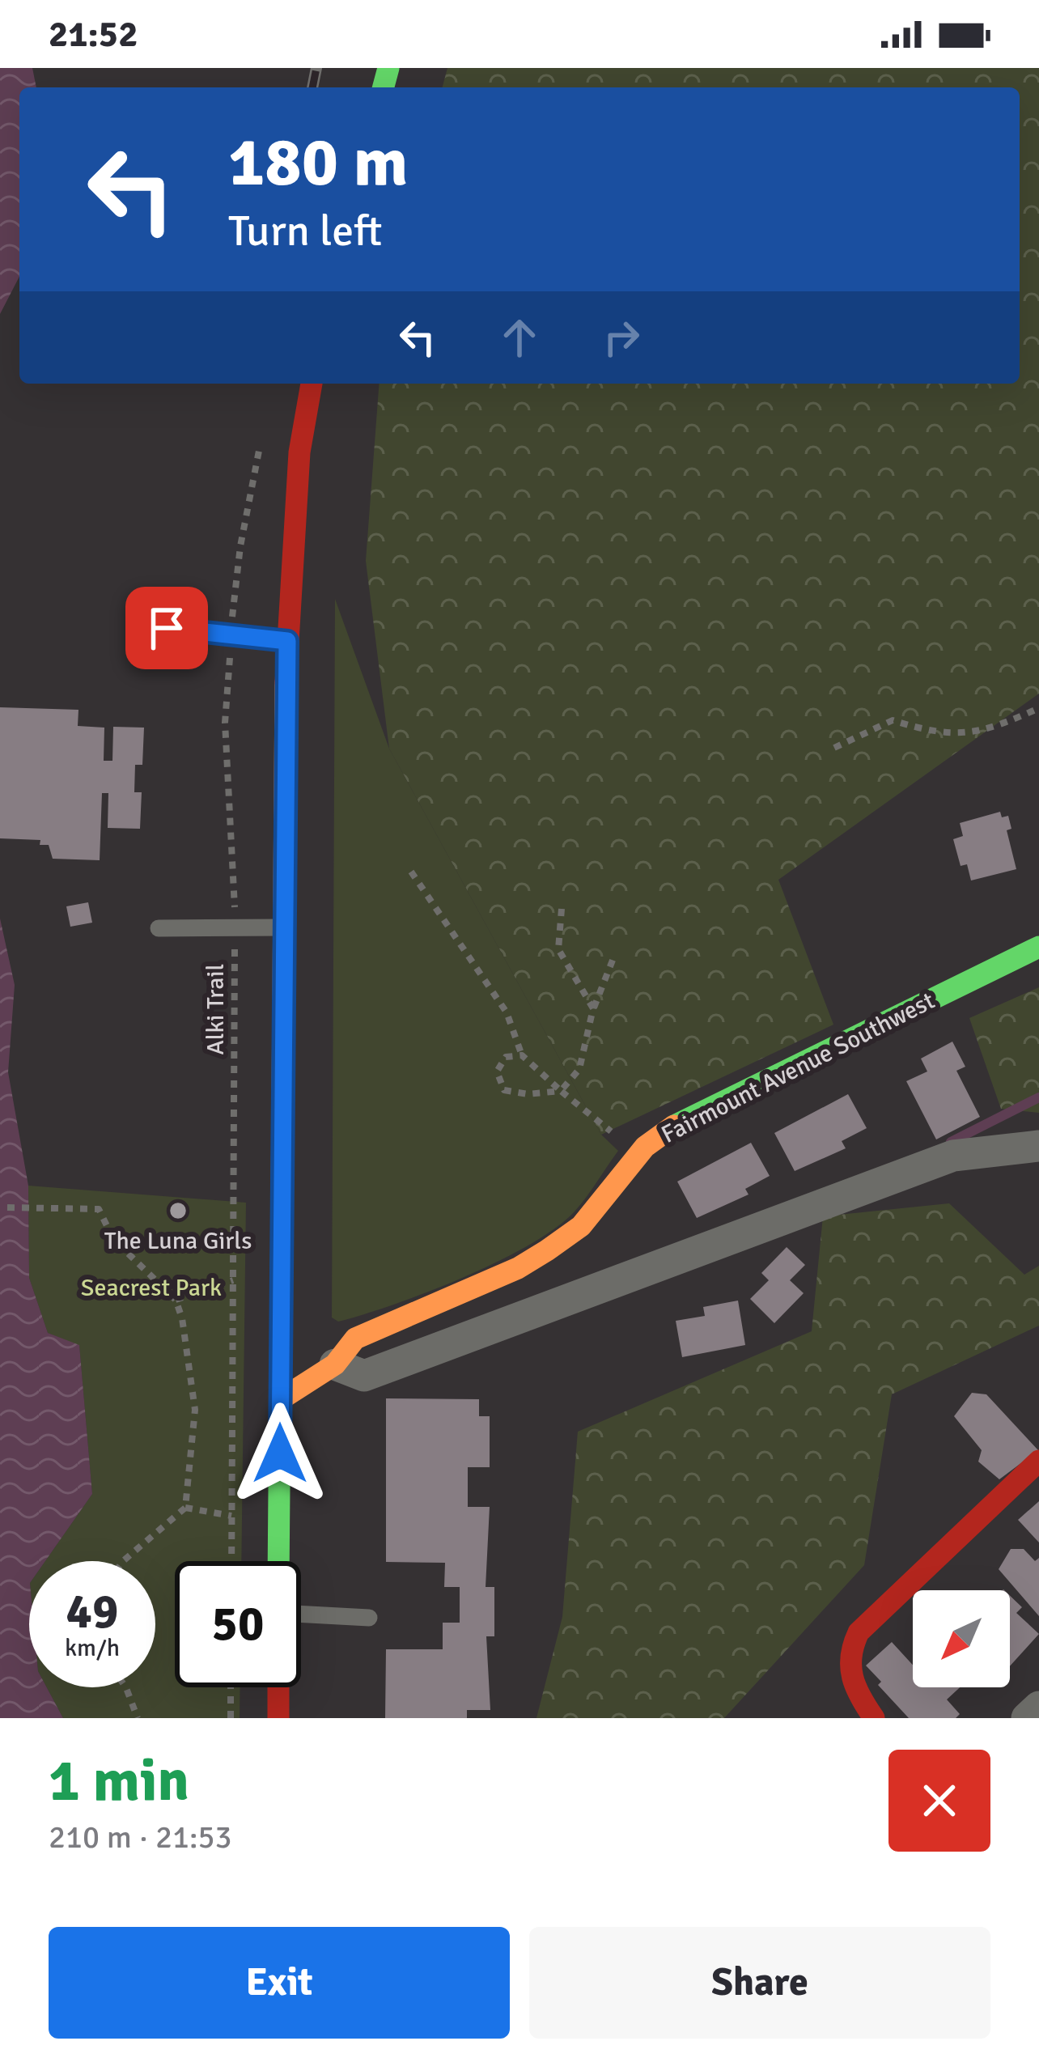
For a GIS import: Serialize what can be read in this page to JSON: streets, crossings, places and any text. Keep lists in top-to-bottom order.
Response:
{
  "streets": {
    "main road": ["Fairmount Avenue Southwest"],
    "path": ["Alki Trail"]
  },
  "parks": ["Seacrest Park"],
  "places": ["The Luna Girls"],
  "north": "bottom left",
  "page": {
    "status": "21:52",
    "turn": ["180 m", "Turn left"],
    "speed": "49 km/h",
    "limit": "50",
    "heading": ["1 min", "210 m · 21:53"],
    "buttons": ["Exit", "Share"]
  }
}
